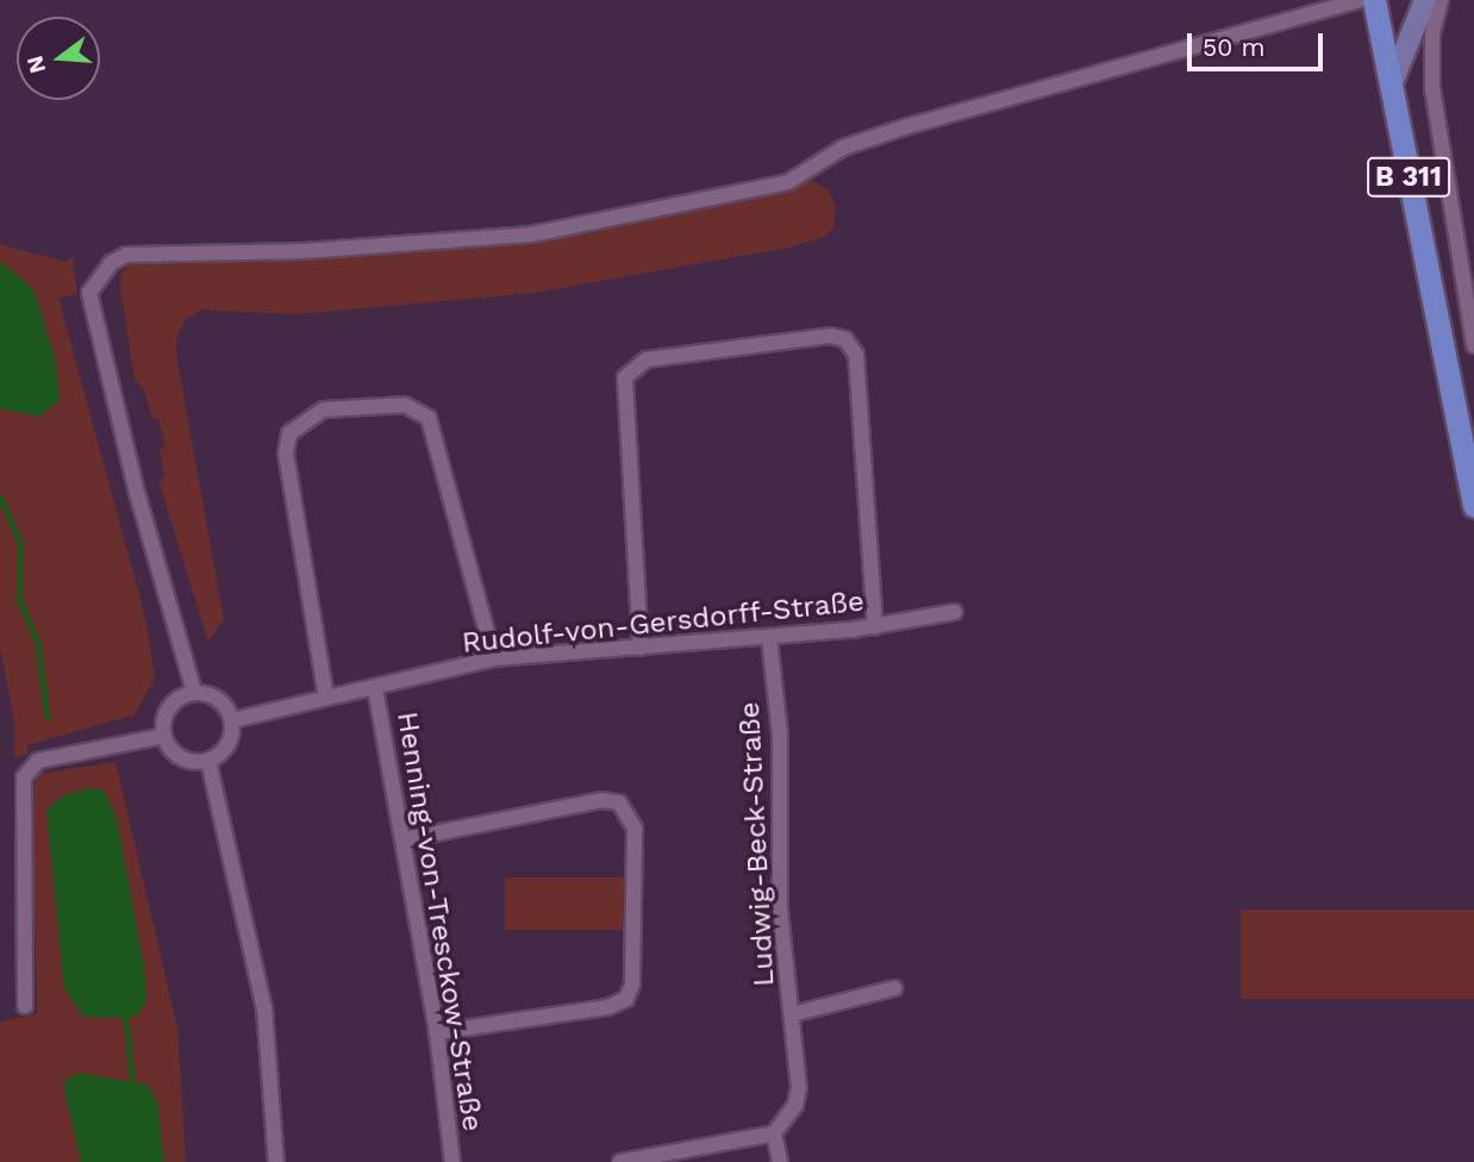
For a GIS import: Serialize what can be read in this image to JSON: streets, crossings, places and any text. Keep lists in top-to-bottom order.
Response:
{
  "streets": {
    "main road": ["B 311"],
    "street": ["Rudolf-von-Gersdorff-Straße", "Ludwig-Beck-Straße", "Henning-von-Tresckow-Straße"]
  },
  "crossings": [
    ["Rudolf-von-Gersdorff-Straße", "Ludwig-Beck-Straße"],
    ["Rudolf-von-Gersdorff-Straße", "Henning-von-Tresckow-Straße"]
  ],
  "scale_bar": "50 m",
  "north": "left"
}
